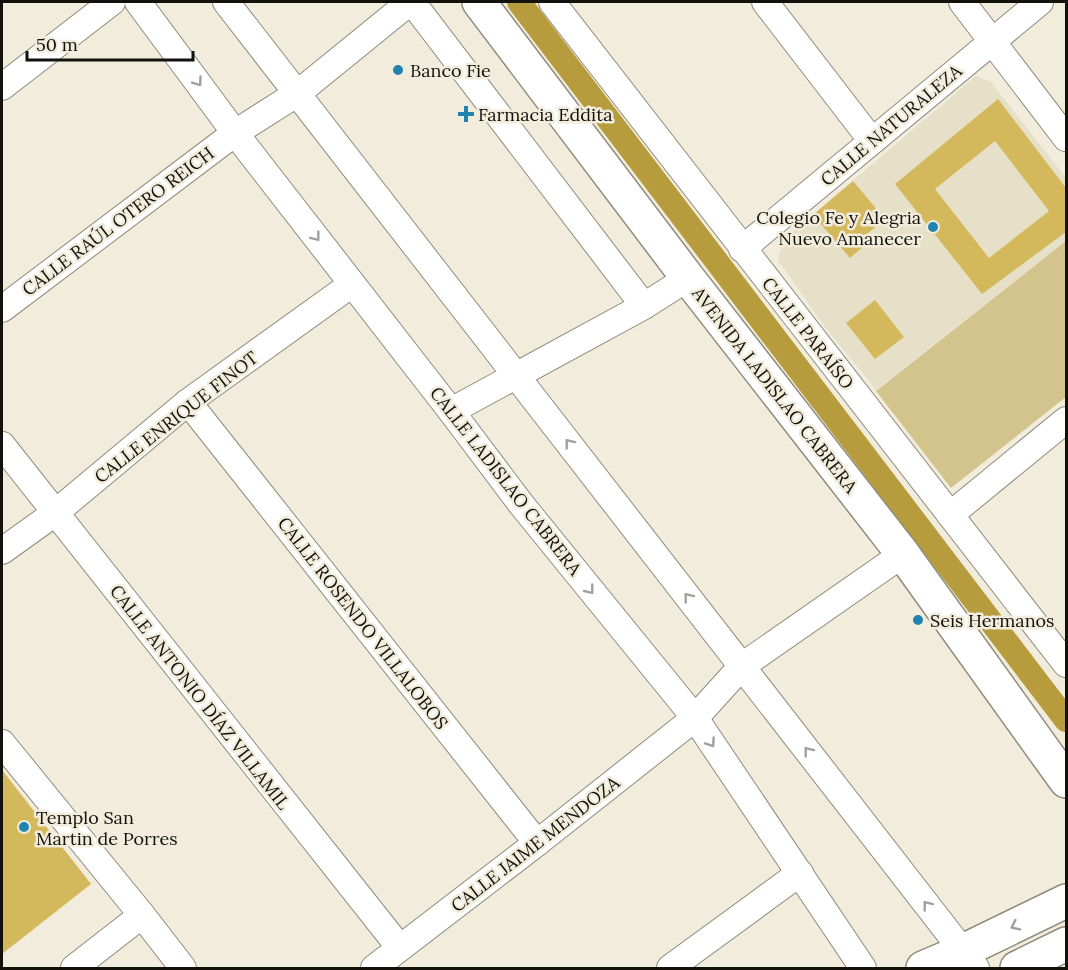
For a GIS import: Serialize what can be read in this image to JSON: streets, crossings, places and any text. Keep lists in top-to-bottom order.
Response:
{
  "streets": {
    "main road": ["AVENIDA LADISLAO CABRERA"],
    "street": [
      "CALLE NATURALEZA",
      "CALLE RAÚL OTERO REICH",
      "CALLE PARAÍSO",
      "CALLE ENRIQUE FINOT",
      "CALLE LADISLAO CABRERA",
      "CALLE ROSENDO VILLALOBOS",
      "CALLE ANTONIO DÍAZ VILLAMIL",
      "CALLE JAIME MENDOZA"
    ]
  },
  "crossings": [
    ["CALLE NATURALEZA", "CALLE PARAÍSO"],
    ["CALLE RAÚL OTERO REICH", "CALLE LADISLAO CABRERA"],
    ["AVENIDA LADISLAO CABRERA", "CALLE JAIME MENDOZA"],
    ["CALLE ENRIQUE FINOT", "CALLE LADISLAO CABRERA"],
    ["CALLE ENRIQUE FINOT", "CALLE ROSENDO VILLALOBOS"],
    ["CALLE ENRIQUE FINOT", "CALLE ANTONIO DÍAZ VILLAMIL"],
    ["CALLE LADISLAO CABRERA", "CALLE JAIME MENDOZA"],
    ["CALLE ROSENDO VILLALOBOS", "CALLE JAIME MENDOZA"],
    ["CALLE ANTONIO DÍAZ VILLAMIL", "CALLE JAIME MENDOZA"]
  ],
  "places": {
    "other": [
      "Banco Fie",
      "Colegio Fe y Alegria Nuevo Amanecer",
      "Seis Hermanos",
      "Templo San Martin de Porres"
    ],
    "health": ["Farmacia Eddita"]
  },
  "scale_bar": "50 m"
}
